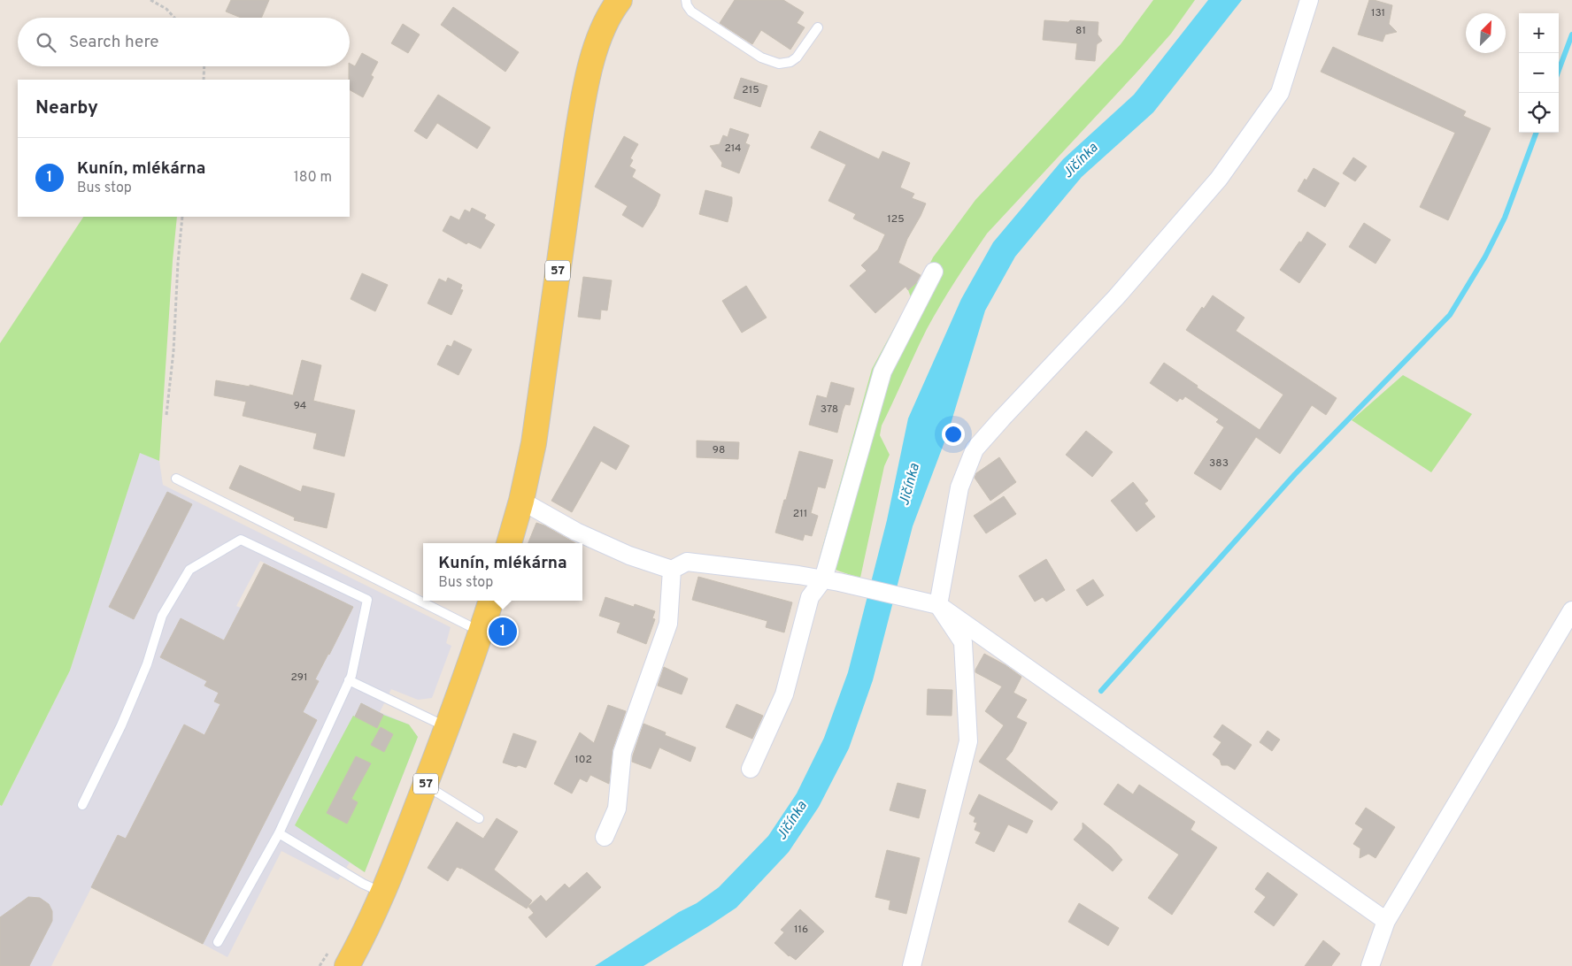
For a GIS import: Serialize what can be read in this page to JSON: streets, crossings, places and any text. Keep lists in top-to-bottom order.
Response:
{
  "streets": {
    "main road": ["57"]
  },
  "water": ["Jičínka"],
  "house_numbers": [
    "131",
    "81",
    "215",
    "214",
    "125",
    "94",
    "378",
    "98",
    "383",
    "211",
    "291",
    "102",
    "116"
  ],
  "north": "top right",
  "page": {
    "map_buttons": ["+", "−"],
    "search": "Search here",
    "heading": "Nearby",
    "list": [
      {
        "mark": "1",
        "name": "Kunín, mlékárna",
        "note": "Bus stop",
        "value": "180 m"
      }
    ],
    "popup": ["Kunín, mlékárna", "Bus stop"],
    "pins": "1"
  }
}
